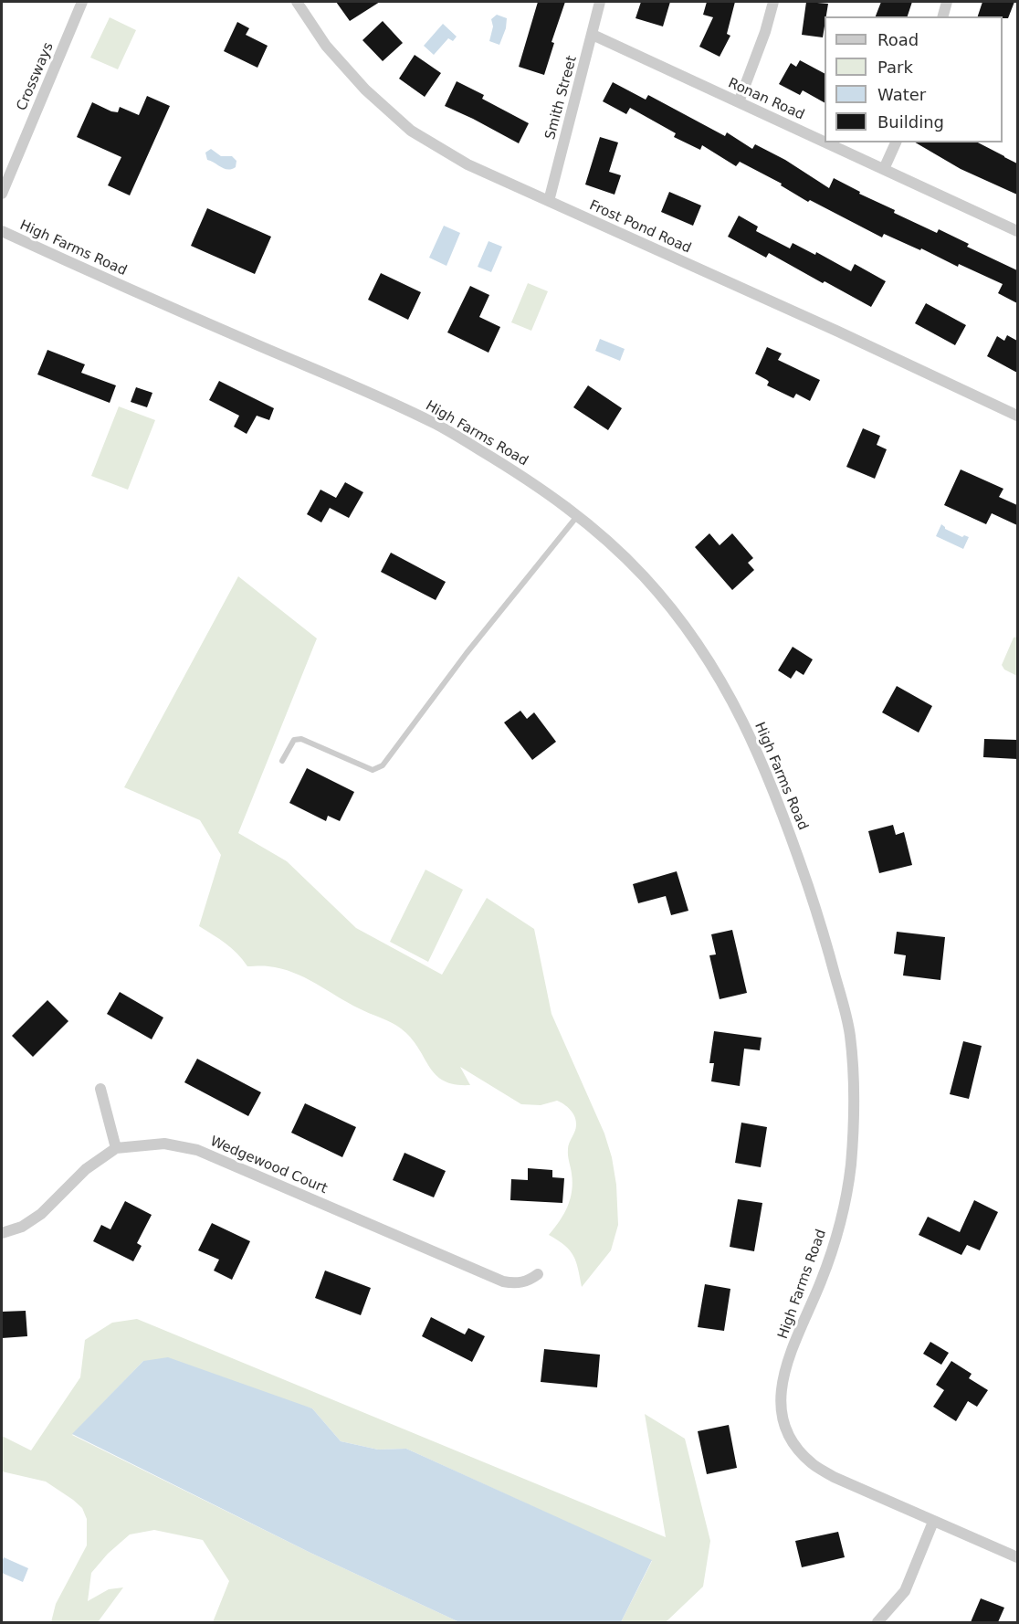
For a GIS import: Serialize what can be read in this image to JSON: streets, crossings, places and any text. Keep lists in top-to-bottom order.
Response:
{
  "streets": {
    "street": [
      "Crossways",
      "Smith Street",
      "Ronan Road",
      "Frost Pond Road",
      "High Farms Road",
      "Wedgewood Court"
    ]
  },
  "crossings": [
    ["Smith Street", "Ronan Road"],
    ["Smith Street", "Frost Pond Road"]
  ],
  "legend": [
    "Road",
    "Park",
    "Water",
    "Building"
  ]
}
